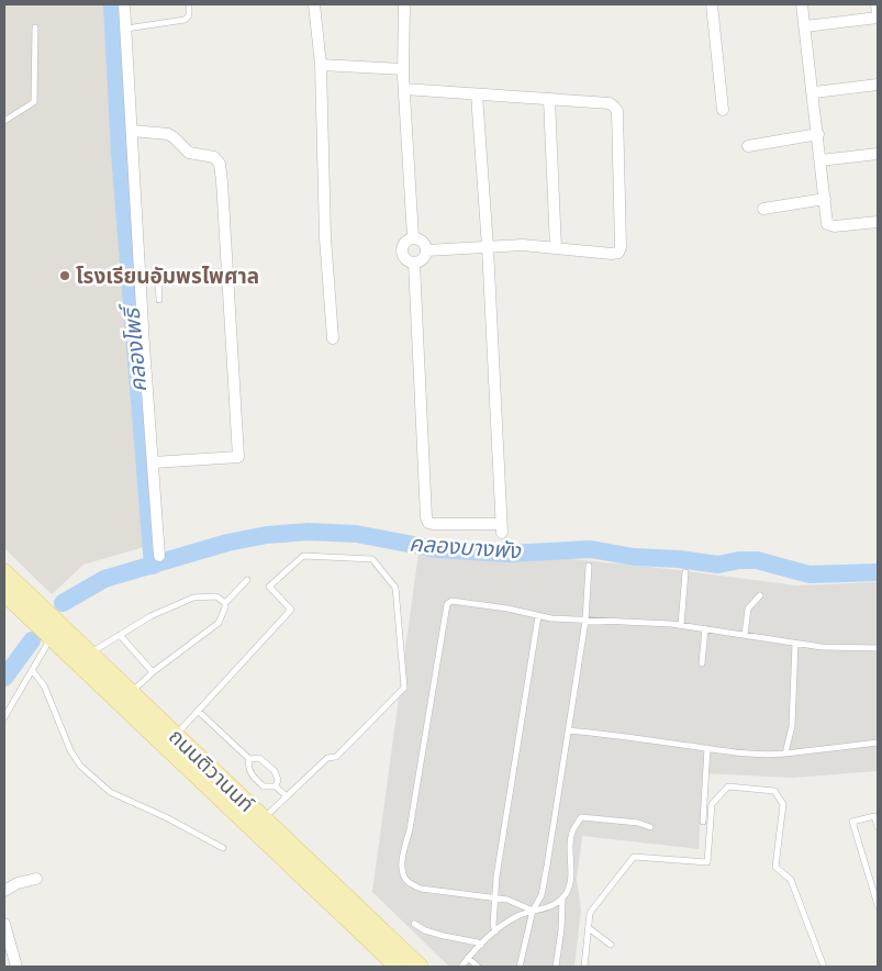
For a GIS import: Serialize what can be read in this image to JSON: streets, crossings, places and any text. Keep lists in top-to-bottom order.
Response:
{
  "streets": {
    "main road": ["ถนนติวานนท์"]
  },
  "water": ["คลองโพธิ์", "คลองบางพัง"],
  "places": ["โรงเรียนอัมพรไพศาล"]
}
